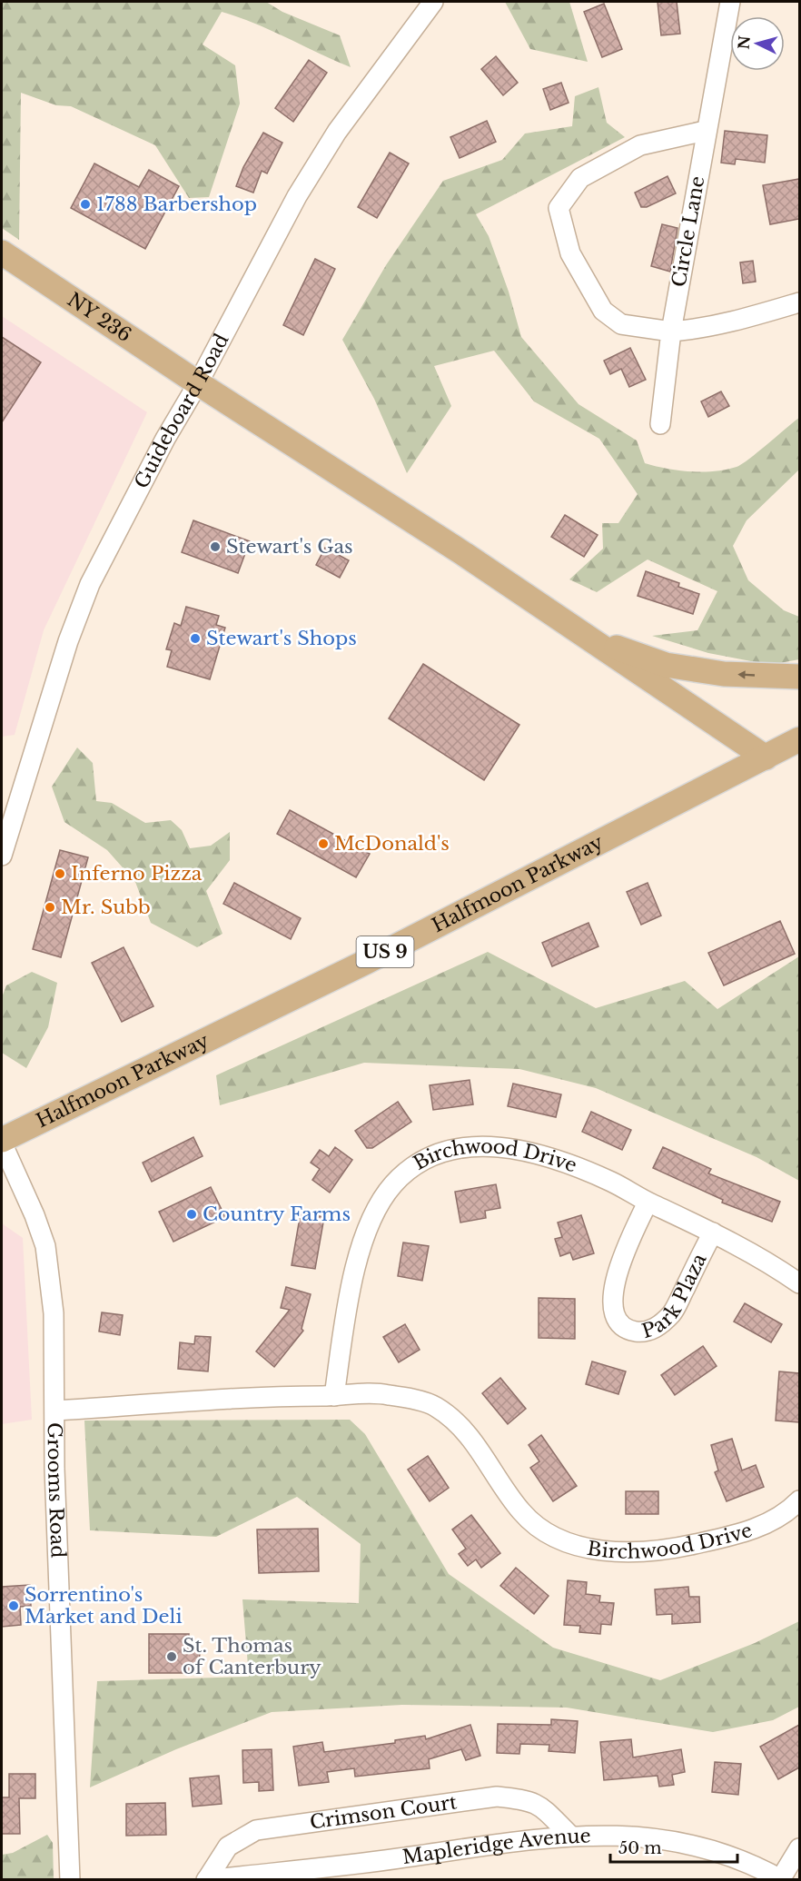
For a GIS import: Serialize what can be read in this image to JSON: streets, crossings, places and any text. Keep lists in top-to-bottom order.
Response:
{
  "streets": {
    "main road": ["NY 236", "Halfmoon Parkway", "US 9"],
    "street": [
      "Circle Lane",
      "Guideboard Road",
      "Birchwood Drive",
      "Park Plaza",
      "Grooms Road",
      "Crimson Court",
      "Mapleridge Avenue"
    ]
  },
  "crossings": [
    ["NY 236", "Guideboard Road"],
    ["NY 236", "Halfmoon Parkway"],
    ["Halfmoon Parkway", "Grooms Road"],
    ["Birchwood Drive", "Park Plaza"],
    ["Birchwood Drive", "Grooms Road"],
    ["Crimson Court", "Mapleridge Avenue"]
  ],
  "places": [
    "1788 Barbershop",
    "Stewart's Gas",
    "Stewart's Shops",
    "McDonald's",
    "Inferno Pizza",
    "Mr. Subb",
    "Country Farms",
    "Sorrentino's Market and Deli",
    "St. Thomas of Canterbury"
  ],
  "scale_bar": "50 m",
  "north": "left"
}
